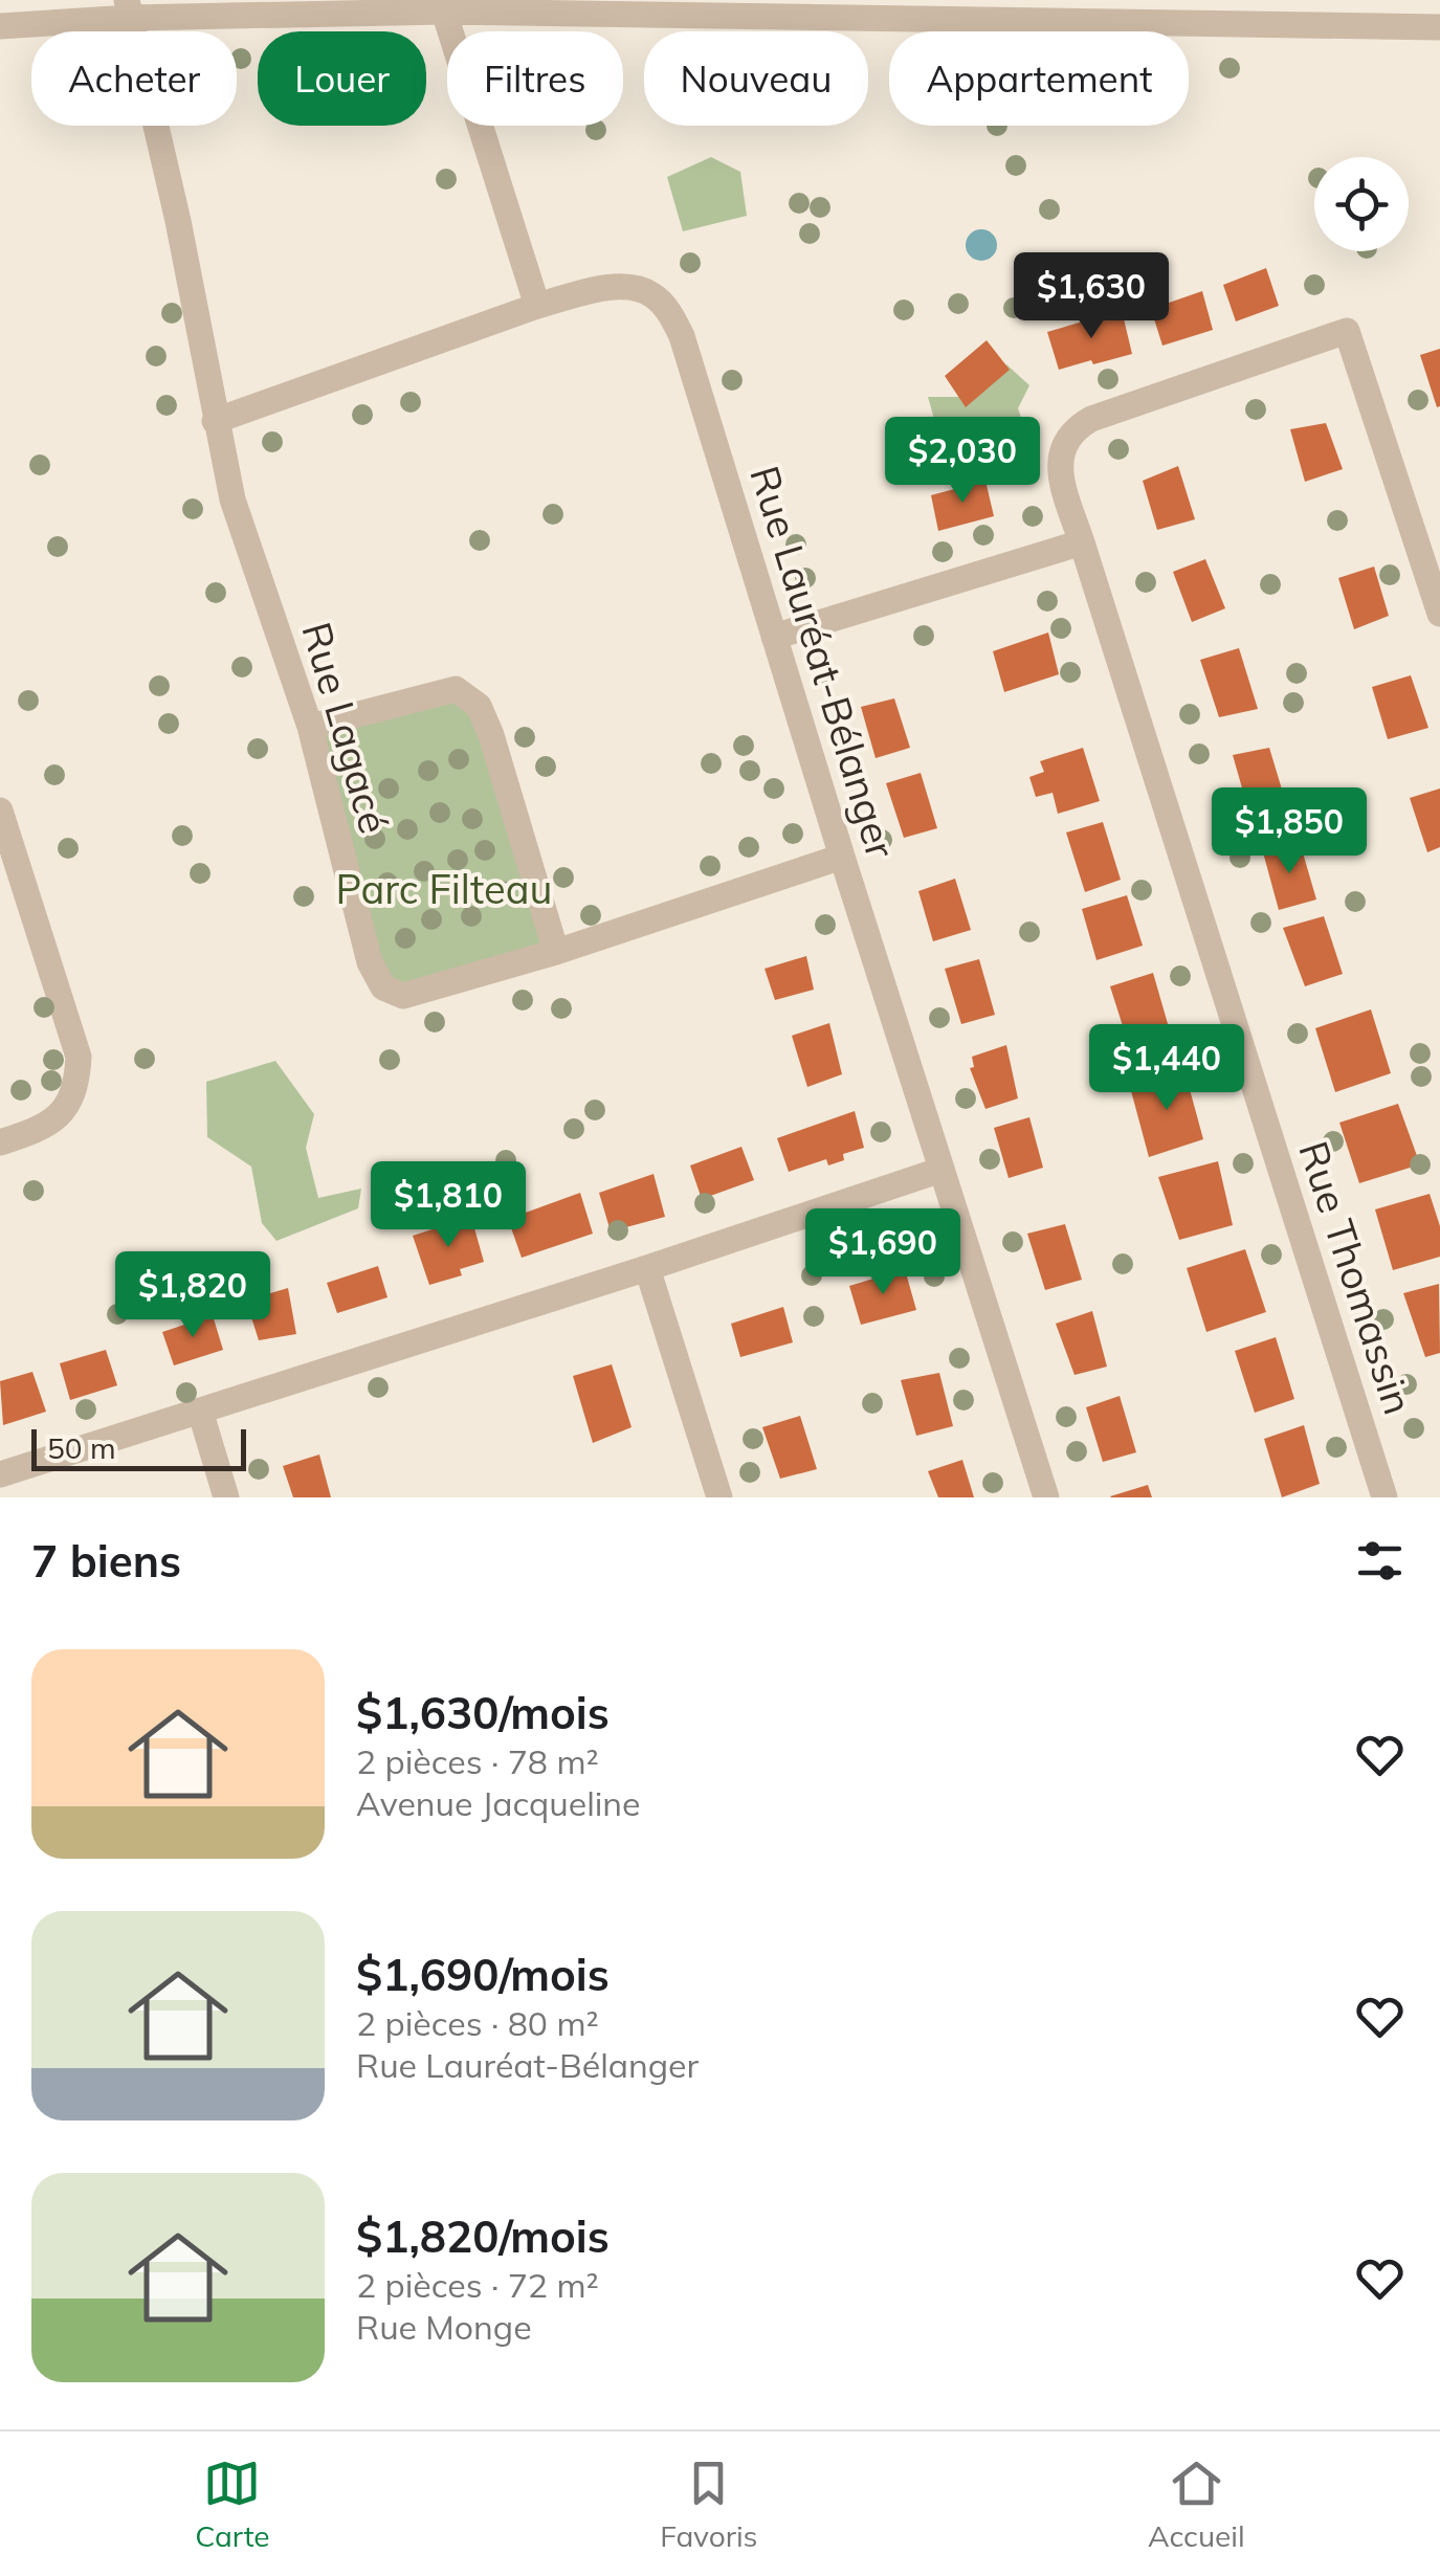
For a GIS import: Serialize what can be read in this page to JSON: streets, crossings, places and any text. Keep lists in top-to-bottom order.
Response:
{
  "streets": {
    "street": ["Rue Lauréat-Bélanger", "Rue Lagacé", "Rue Thomassin"]
  },
  "crossings": [
    ["Rue Lauréat-Bélanger", "Rue Lagacé"]
  ],
  "parks": ["Parc Filteau"],
  "scale_bar": "50 m",
  "page": {
    "chip": [
      "Acheter",
      "Louer",
      "Filtres",
      "Nouveau",
      "Appartement"
    ],
    "price": [
      "$1,630",
      "$2,030",
      "$1,850",
      "$1,440",
      "$1,810",
      "$1,690",
      "$1,820"
    ],
    "scale": "50 m",
    "heading": "7 biens",
    "list": [
      {
        "name": "$1,630/mois",
        "note": "2 pièces · 78 m² · Avenue Jacqueline"
      },
      {
        "name": "$1,690/mois",
        "note": "2 pièces · 80 m² · Rue Lauréat-Bélanger"
      },
      {
        "name": "$1,820/mois",
        "note": "2 pièces · 72 m² · Rue Monge"
      }
    ],
    "tabs": ["Carte", "Favoris", "Accueil"]
  }
}
